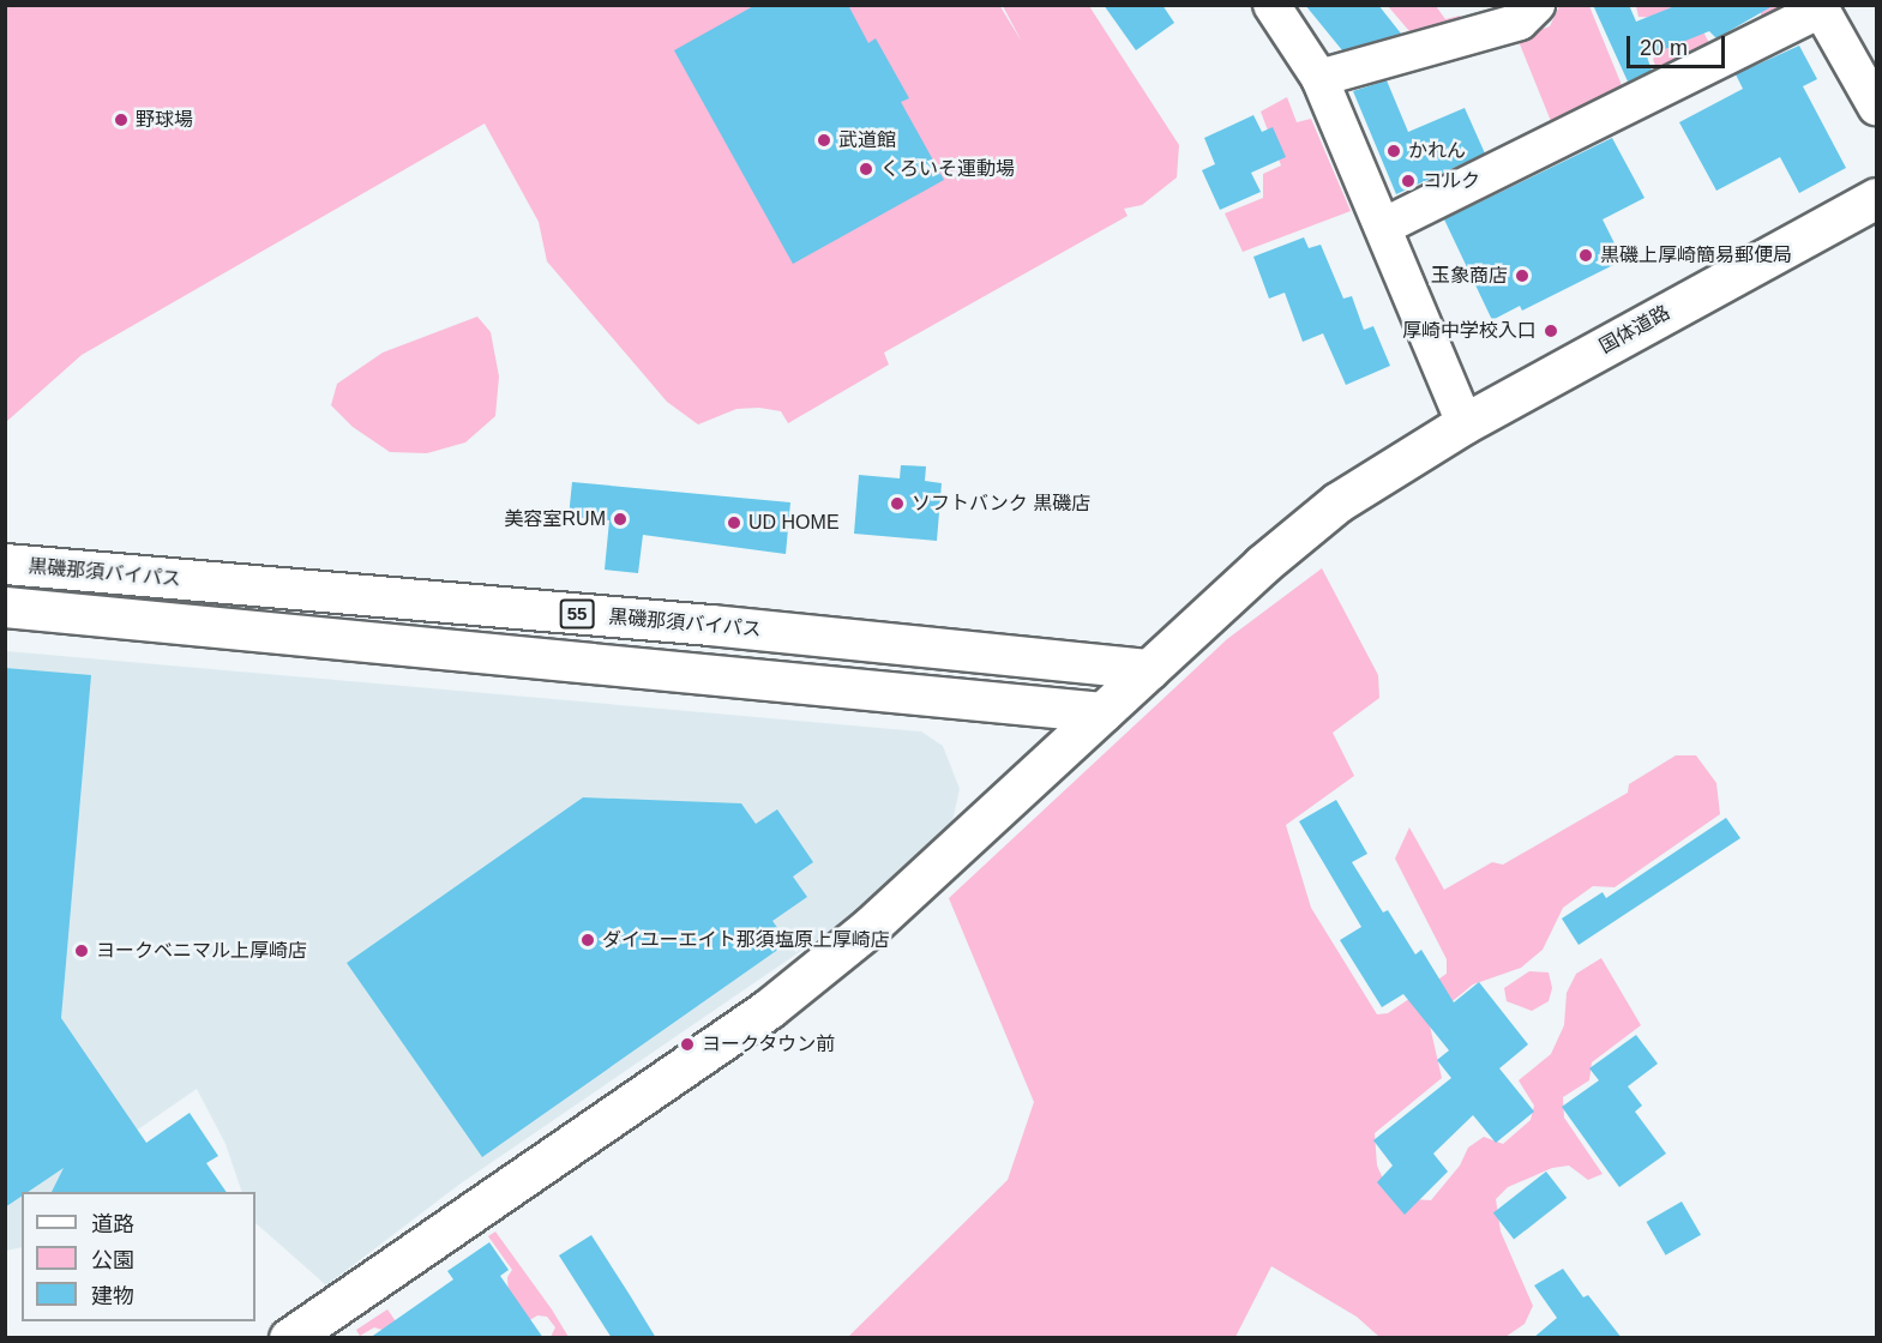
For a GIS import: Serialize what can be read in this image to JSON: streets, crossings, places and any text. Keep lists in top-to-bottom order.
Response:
{
  "streets": {
    "main road": ["国体道路", "黒磯那須バイパス", "55"]
  },
  "crossings": [
    ["国体道路", "黒磯那須バイパス"]
  ],
  "places": [
    "野球場",
    "武道館",
    "かれん",
    "くろいそ運動場",
    "コルク",
    "黒磯上厚崎簡易郵便局",
    "玉象商店",
    "厚崎中学校入口",
    "ソフトバンク 黒磯店",
    "美容室RUM",
    "UD HOME",
    "ダイユーエイト那須塩原上厚崎店",
    "ヨークベニマル上厚崎店",
    "ヨークタウン前"
  ],
  "legend": ["道路", "公園", "建物"],
  "scale_bar": "20 m"
}
